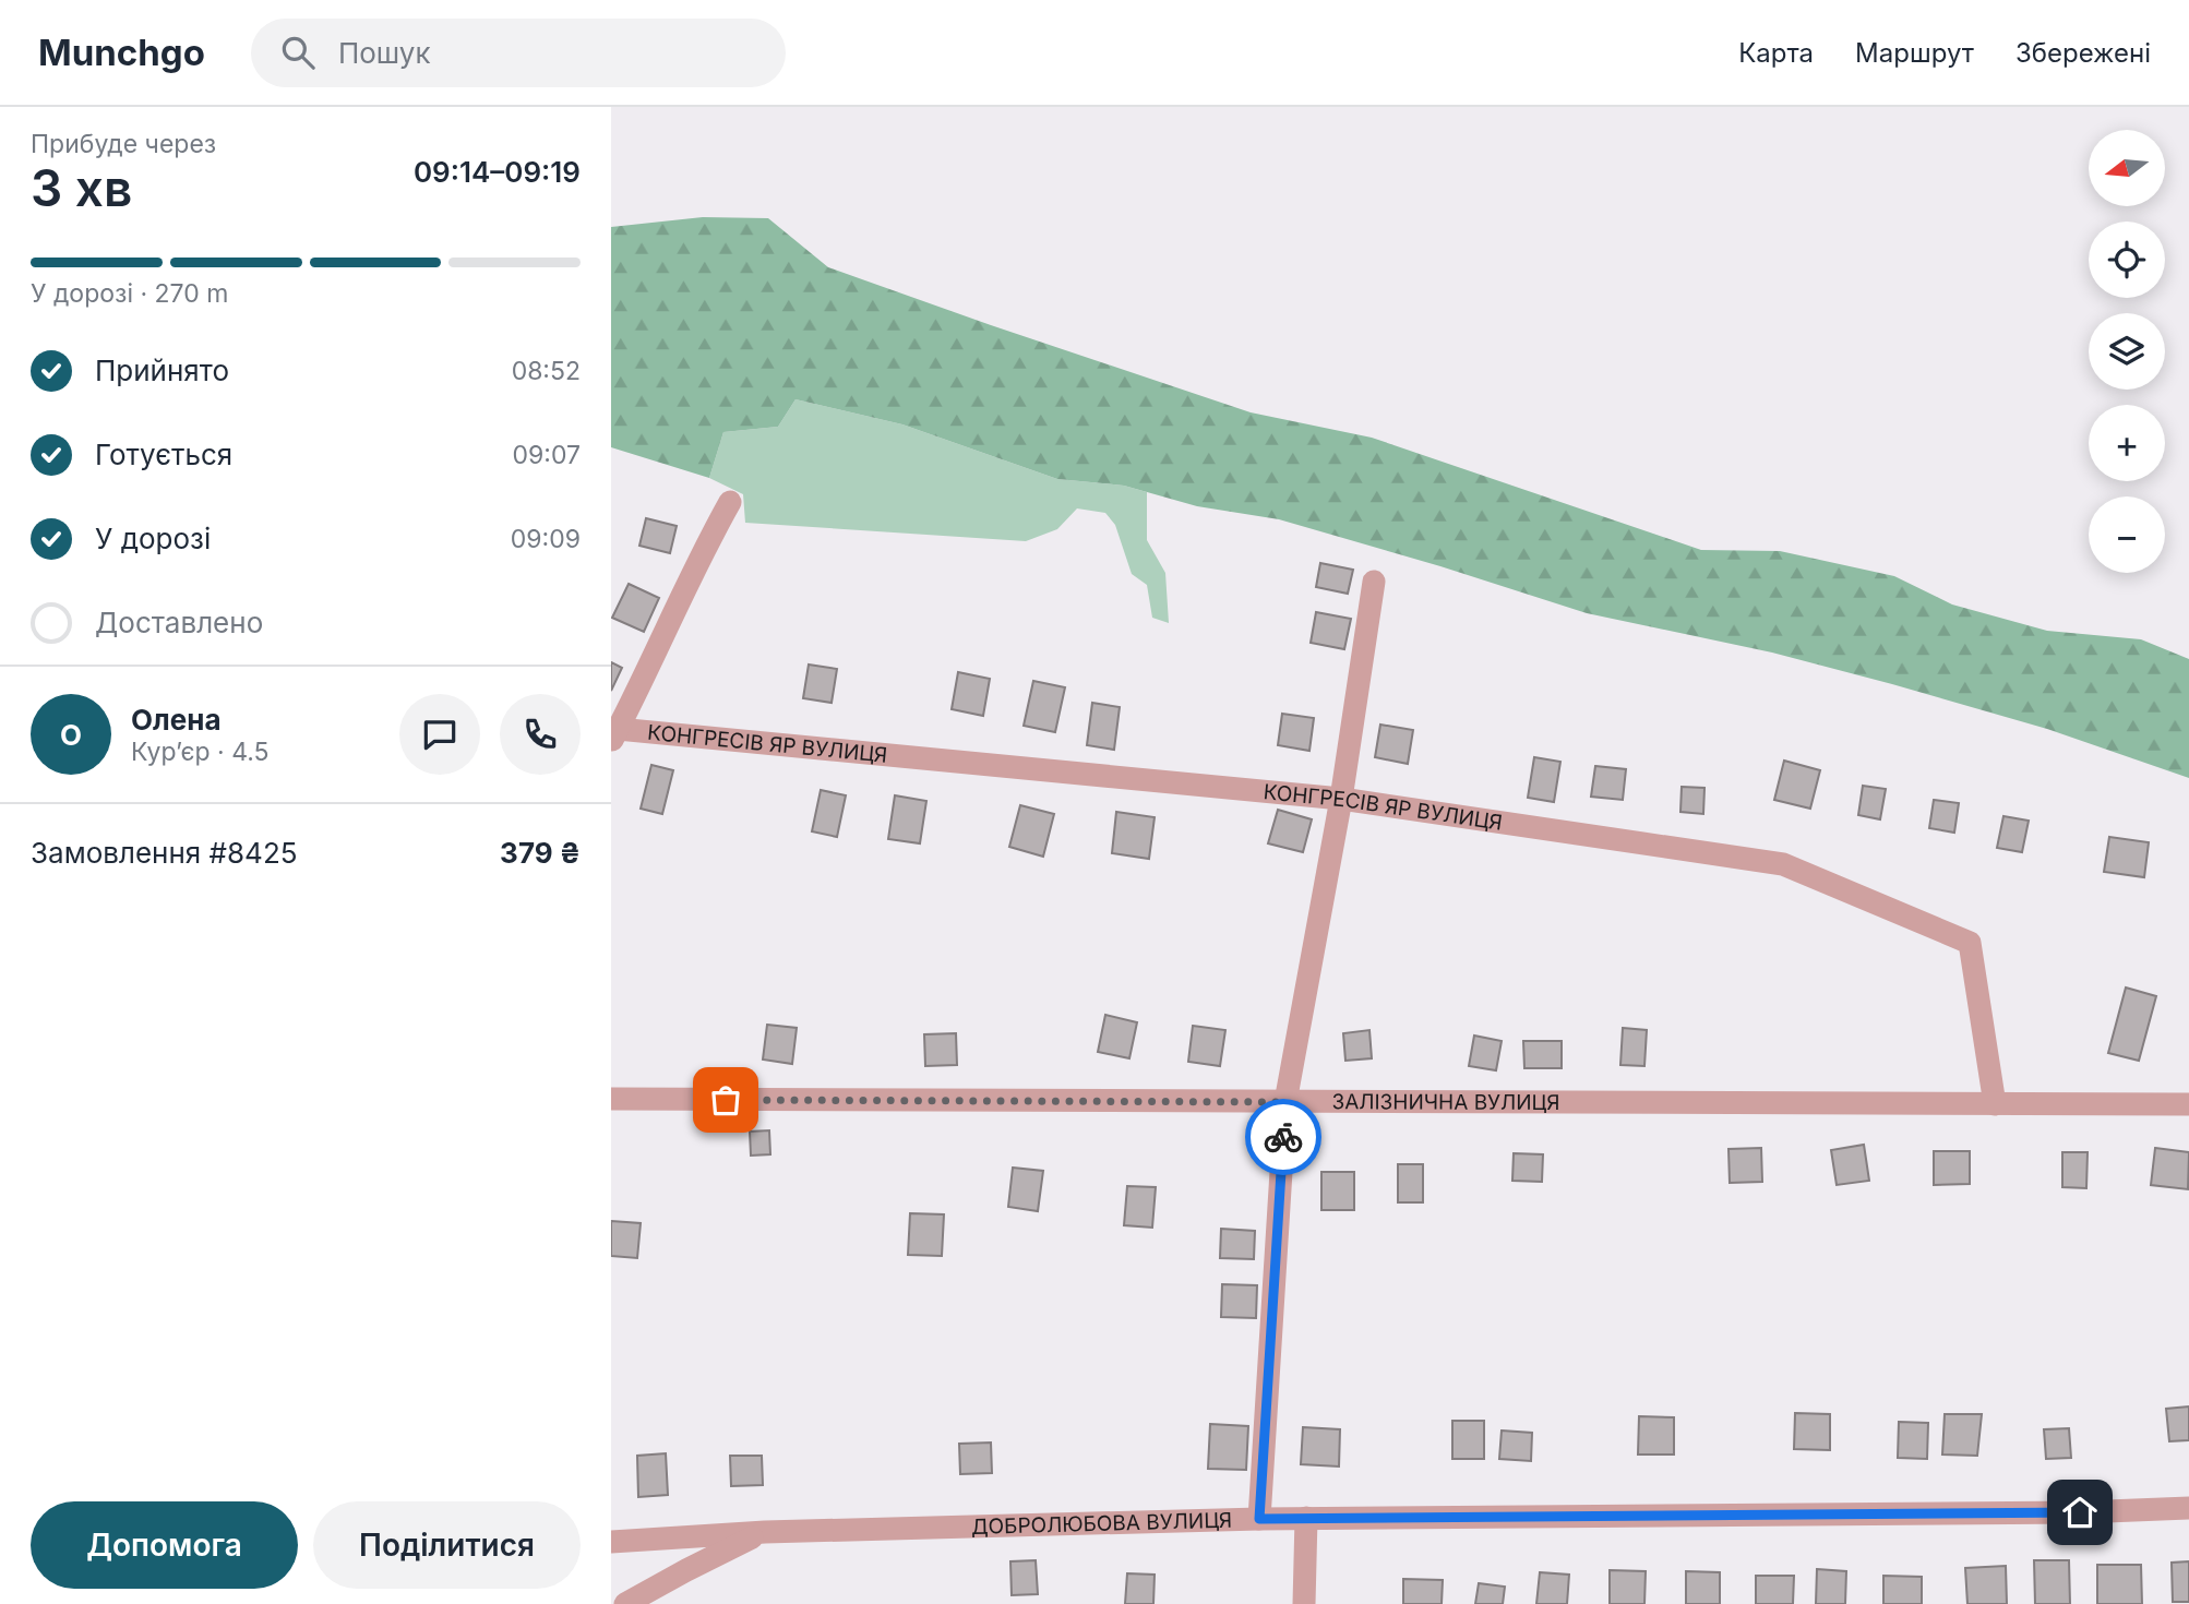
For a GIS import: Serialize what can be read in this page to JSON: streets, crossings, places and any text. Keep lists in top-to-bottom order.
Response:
{
  "streets": {
    "street": ["КОНГРЕСІВ ЯР ВУЛИЦЯ", "ЗАЛІЗНИЧНА ВУЛИЦЯ", "ДОБРОЛЮБОВА ВУЛИЦЯ"]
  },
  "crossings": [
    ["КОНГРЕСІВ ЯР ВУЛИЦЯ", "ЗАЛІЗНИЧНА ВУЛИЦЯ"]
  ],
  "north": "left",
  "page": {
    "header": "Munchgo",
    "search": "Пошук",
    "nav": ["Карта", "Маршрут", "Збережені"],
    "heading": ["3 хв", "Прибуде через", "09:14–09:19"],
    "panel": [
      "Олена",
      "Кур’єр · 4.5",
      "Замовлення #8425",
      "379 ₴"
    ],
    "map_buttons": ["+", "−"],
    "bar": "У дорозі · 270 m",
    "list": [
      ["Прийнято", "08:52"],
      ["Готується", "09:07"],
      ["У дорозі", "09:09"],
      "Доставлено"
    ],
    "round": "О",
    "buttons": ["Допомога", "Поділитися"]
  }
}
